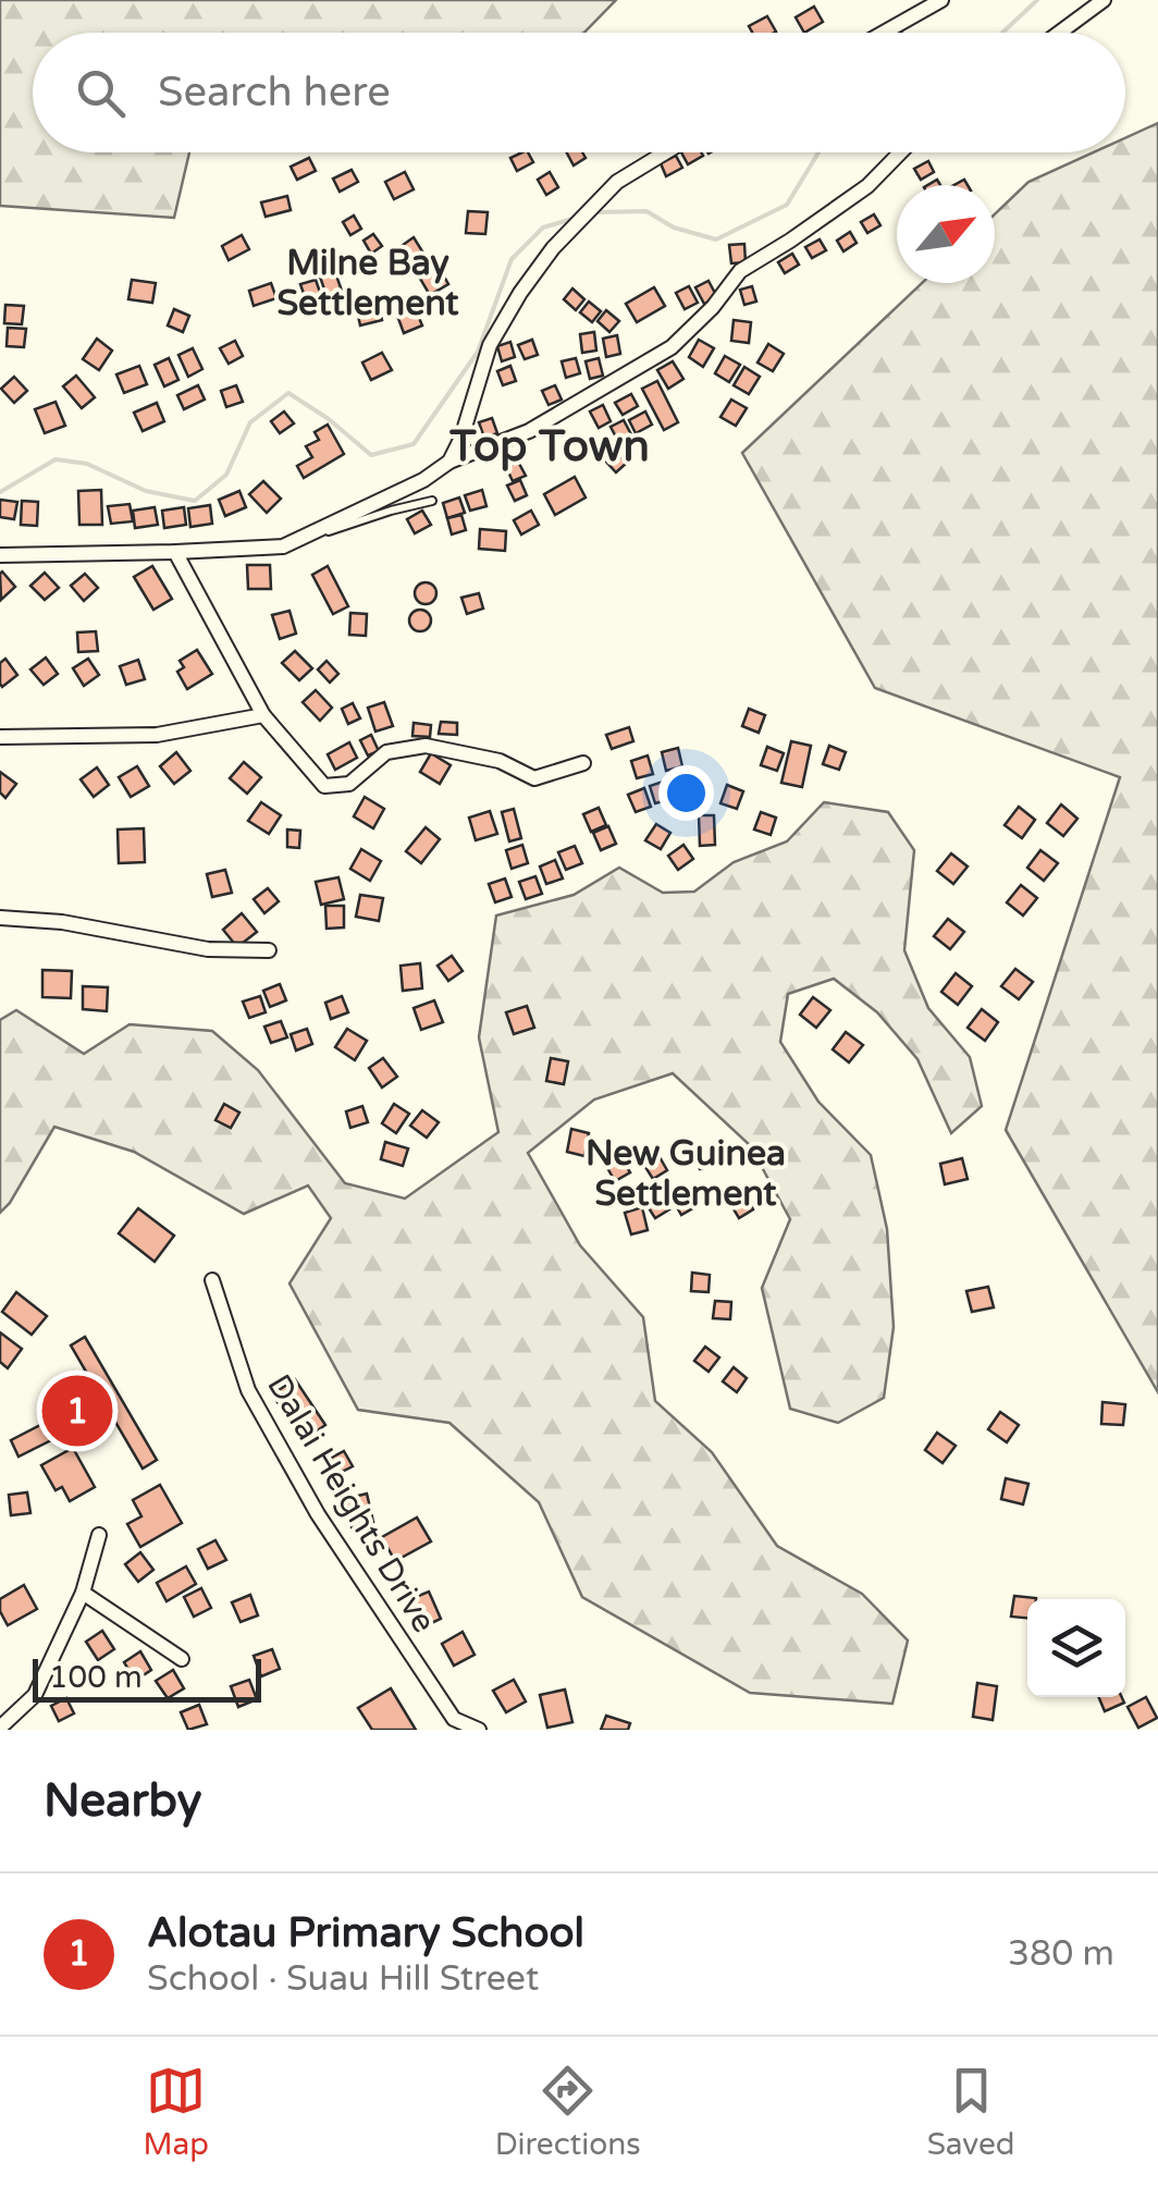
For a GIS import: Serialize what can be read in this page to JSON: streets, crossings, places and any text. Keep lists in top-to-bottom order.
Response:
{
  "streets": {
    "street": ["Dalai Heights Drive"]
  },
  "districts": ["Milne Bay Settlement", "Top Town", "New Guinea Settlement"],
  "scale_bar": "100 m",
  "north": "top right",
  "page": {
    "search": "Search here",
    "pins": "1",
    "scale": "100 m",
    "heading": "Nearby",
    "list": [
      {
        "mark": "1",
        "name": "Alotau Primary School",
        "note": "School · Suau Hill Street",
        "value": "380 m"
      }
    ],
    "nav": ["Map", "Directions", "Saved"]
  }
}
